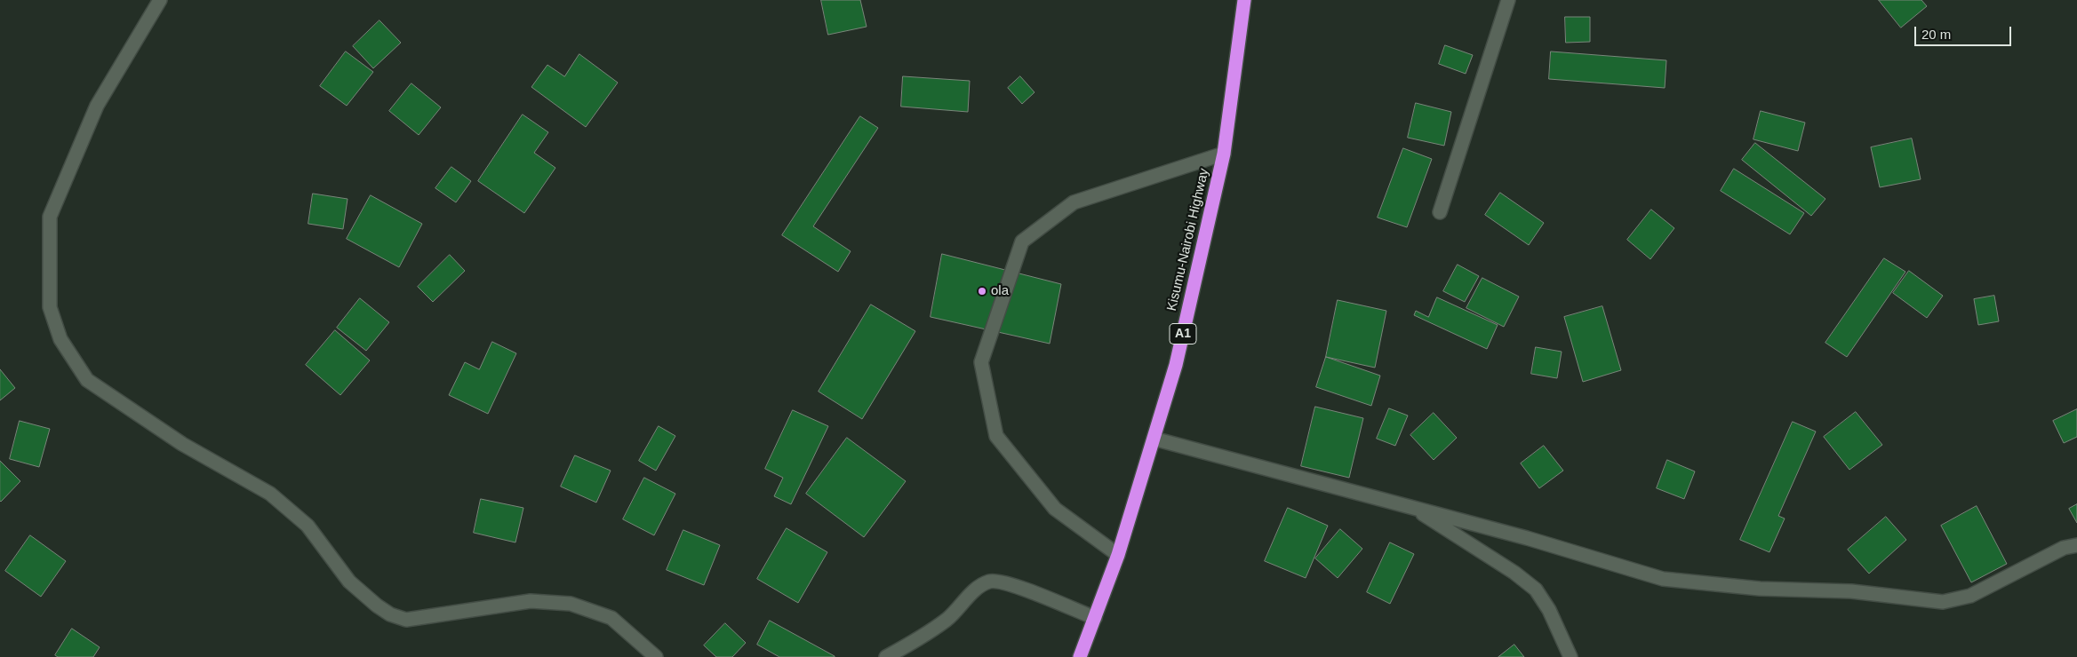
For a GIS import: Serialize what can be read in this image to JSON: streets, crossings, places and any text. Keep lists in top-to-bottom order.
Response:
{
  "streets": {
    "highway": ["Kisumu-Nairobi Highway", "A1"]
  },
  "places": ["ola"],
  "scale_bar": "20 m"
}
